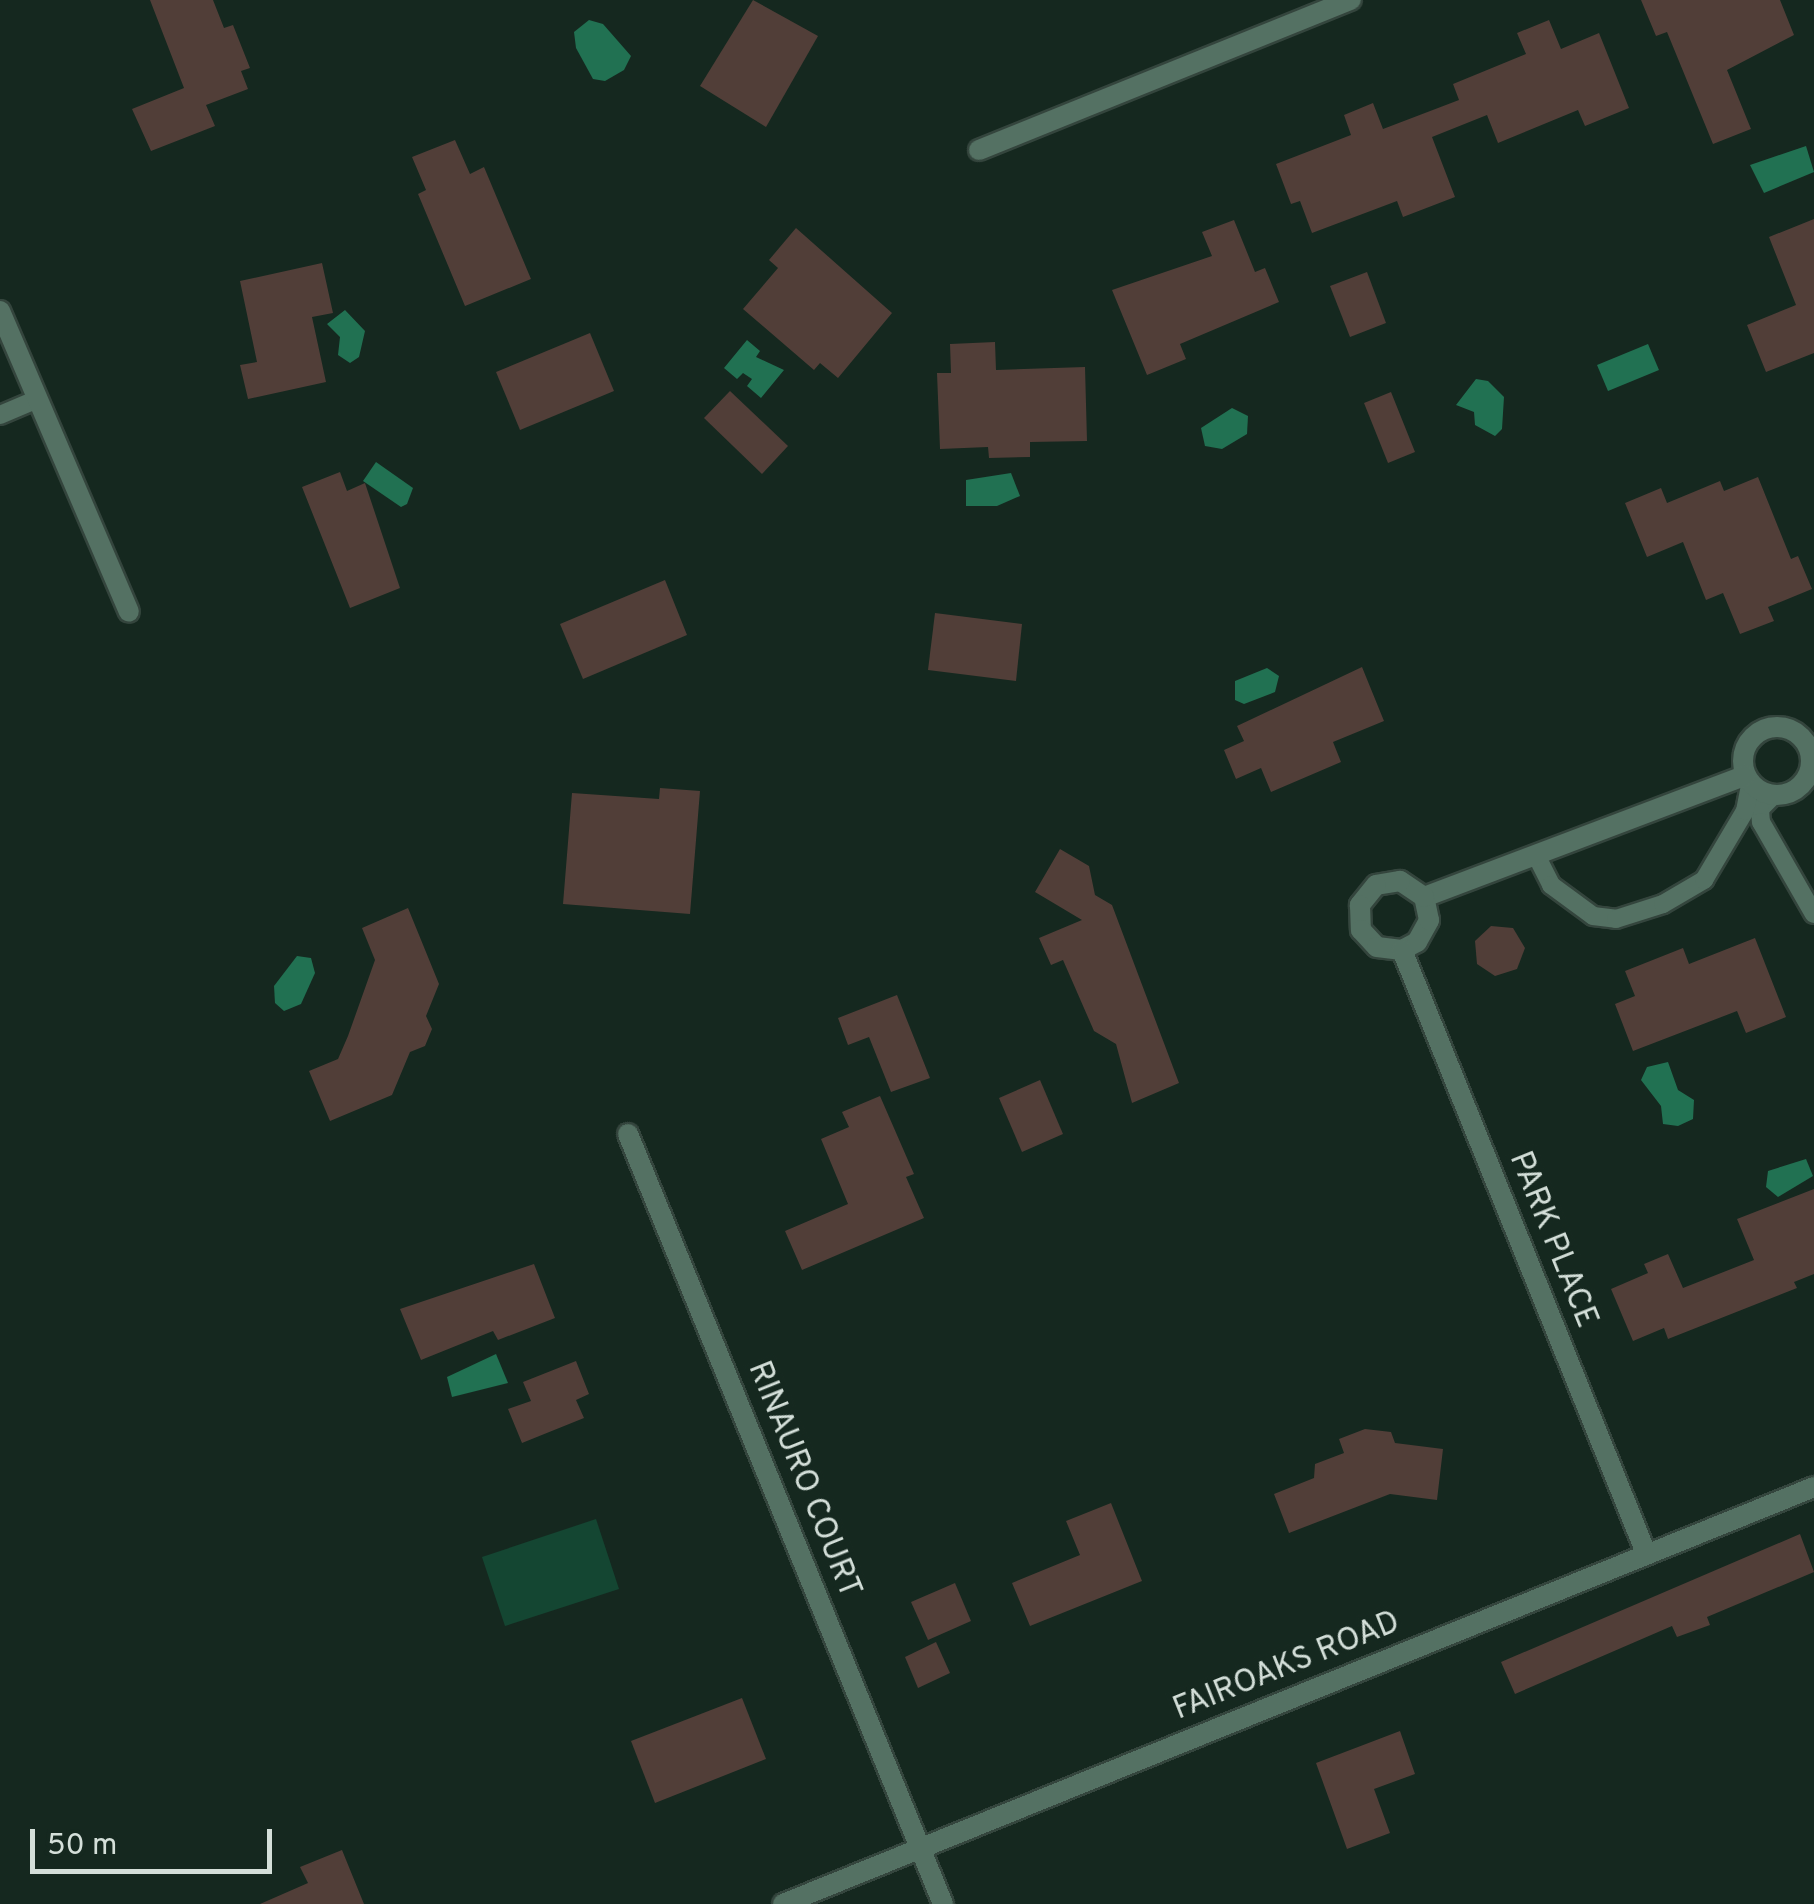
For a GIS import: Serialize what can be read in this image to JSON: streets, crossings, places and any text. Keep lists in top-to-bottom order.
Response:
{
  "streets": {
    "street": ["PARK PLACE", "RINAURO COURT", "FAIROAKS ROAD"]
  },
  "crossings": [
    ["PARK PLACE", "FAIROAKS ROAD"],
    ["RINAURO COURT", "FAIROAKS ROAD"]
  ],
  "scale_bar": "50 m"
}
